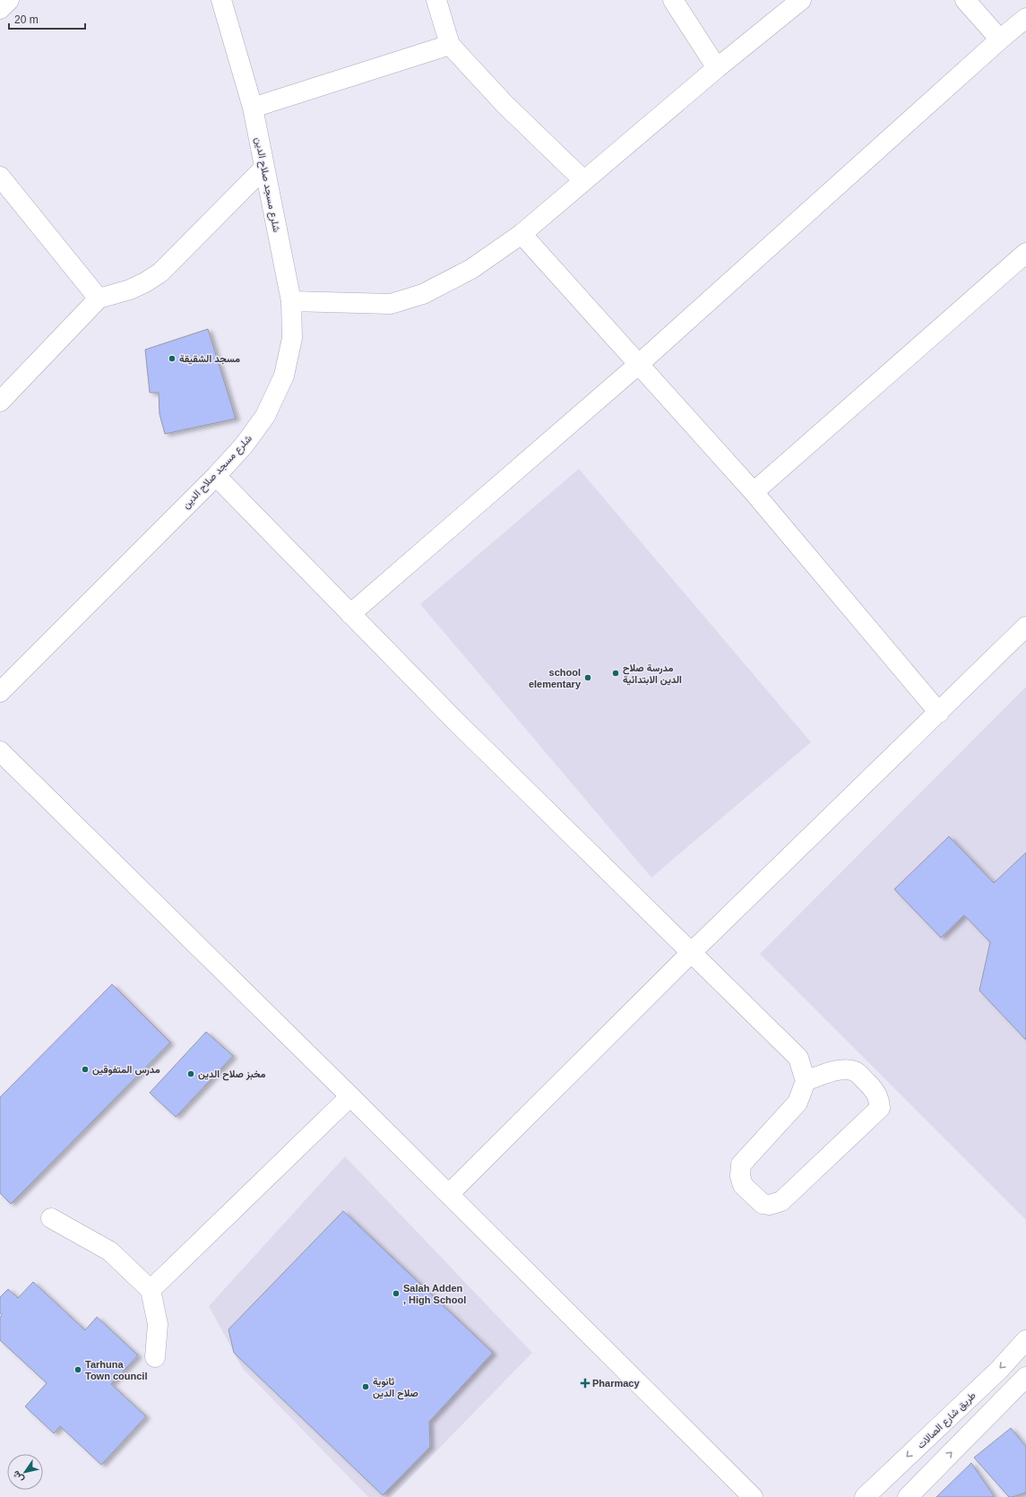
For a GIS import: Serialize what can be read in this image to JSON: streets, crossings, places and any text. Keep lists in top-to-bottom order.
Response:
{
  "streets": {
    "street": ["شلرع مسجد صلاح الدين", "طريق شارع الصالات"]
  },
  "places": {
    "other": [
      "مسجد الشقيقة",
      "مدرسة صلاح الدين الابتدائية",
      "school elementary",
      "مدرس المتفوقين",
      "مخبز صلاح الدين",
      "Salah Adden , High School",
      "Tarhuna Town council",
      "ثانوية صلاح الدين"
    ],
    "health": ["Pharmacy"]
  },
  "scale_bar": "20 m",
  "north": "bottom left"
}
